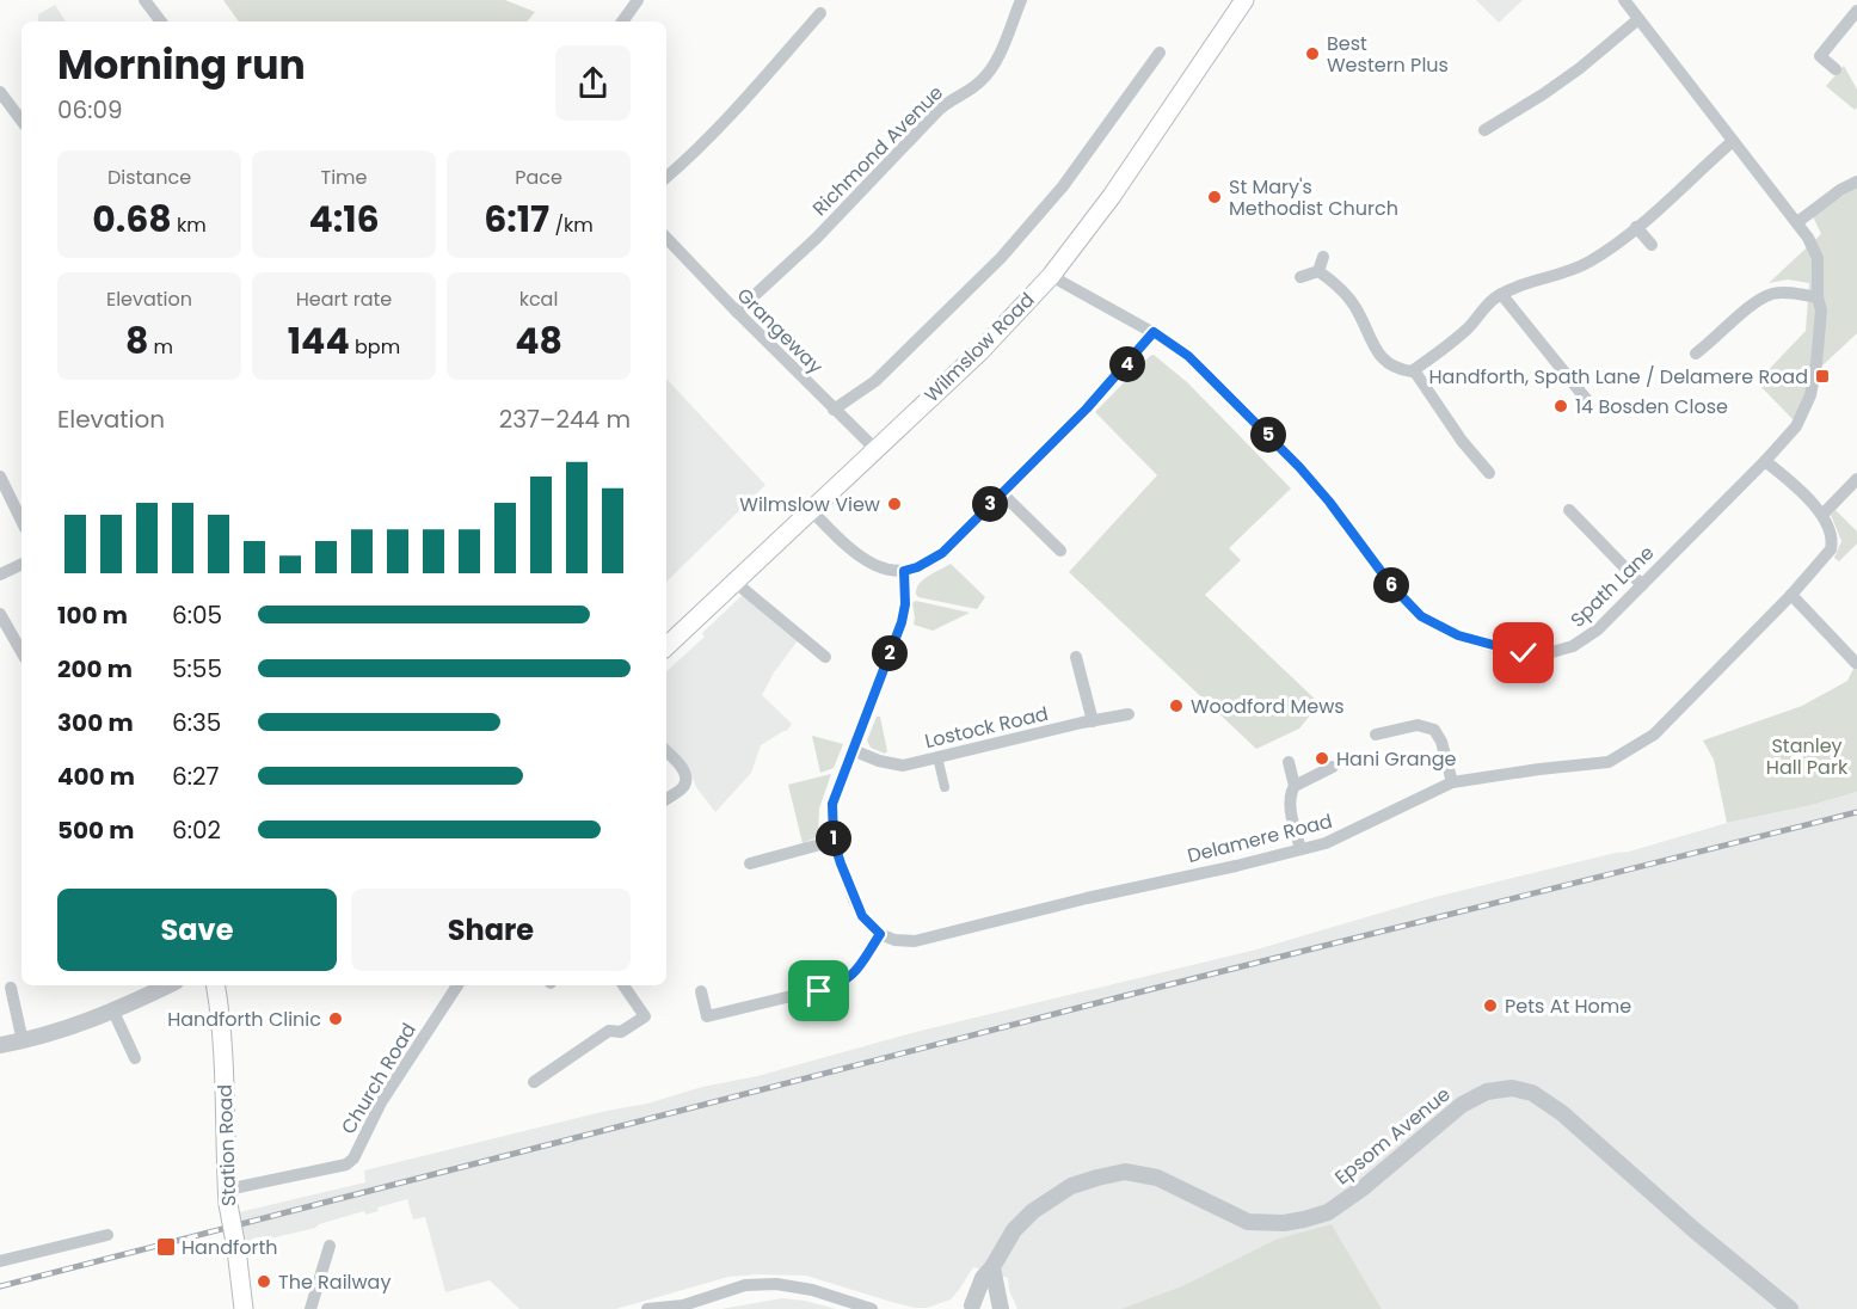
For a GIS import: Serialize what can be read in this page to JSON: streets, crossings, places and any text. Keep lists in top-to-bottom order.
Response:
{
  "streets": {
    "main road": ["Wilmslow Road", "Station Road"],
    "street": [
      "Richmond Avenue",
      "Grangeway",
      "Spath Lane",
      "Lostock Road",
      "Delamere Road",
      "Church Road",
      "Epsom Avenue"
    ]
  },
  "crossings": [
    ["Richmond Avenue", "Grangeway"],
    ["Grangeway", "Wilmslow Road"],
    ["Wilmslow Road", "Spath Lane"],
    ["Spath Lane", "Delamere Road"],
    ["Church Road", "Station Road"]
  ],
  "parks": ["Stanley Hall Park"],
  "places": {
    "other": [
      "Best Western Plus",
      "St Mary's Methodist Church",
      "14 Bosden Close",
      "Wilmslow View",
      "Woodford Mews",
      "Hani Grange",
      "Pets At Home",
      "Handforth Clinic",
      "The Railway"
    ],
    "transit": ["Handforth, Spath Lane / Delamere Road", "Handforth"]
  },
  "page": {
    "heading": ["Morning run", "06:09"],
    "stats": [
      ["Distance", "0.68 km"],
      ["Time", "4:16"],
      ["Pace", "6:17 /km"],
      ["Elevation", "8 m"],
      ["Heart rate", "144 bpm"],
      ["kcal", "48"]
    ],
    "pins": [
      "4",
      "5",
      "3",
      "6",
      "2",
      "1"
    ],
    "chart": ["Elevation", "237–244 m"],
    "list": [
      {
        "name": "100 m",
        "note": "6:05"
      },
      {
        "name": "200 m",
        "note": "5:55"
      },
      {
        "name": "300 m",
        "note": "6:35"
      },
      {
        "name": "400 m",
        "note": "6:27"
      },
      {
        "name": "500 m",
        "note": "6:02"
      }
    ],
    "buttons": ["Save", "Share"]
  }
}
